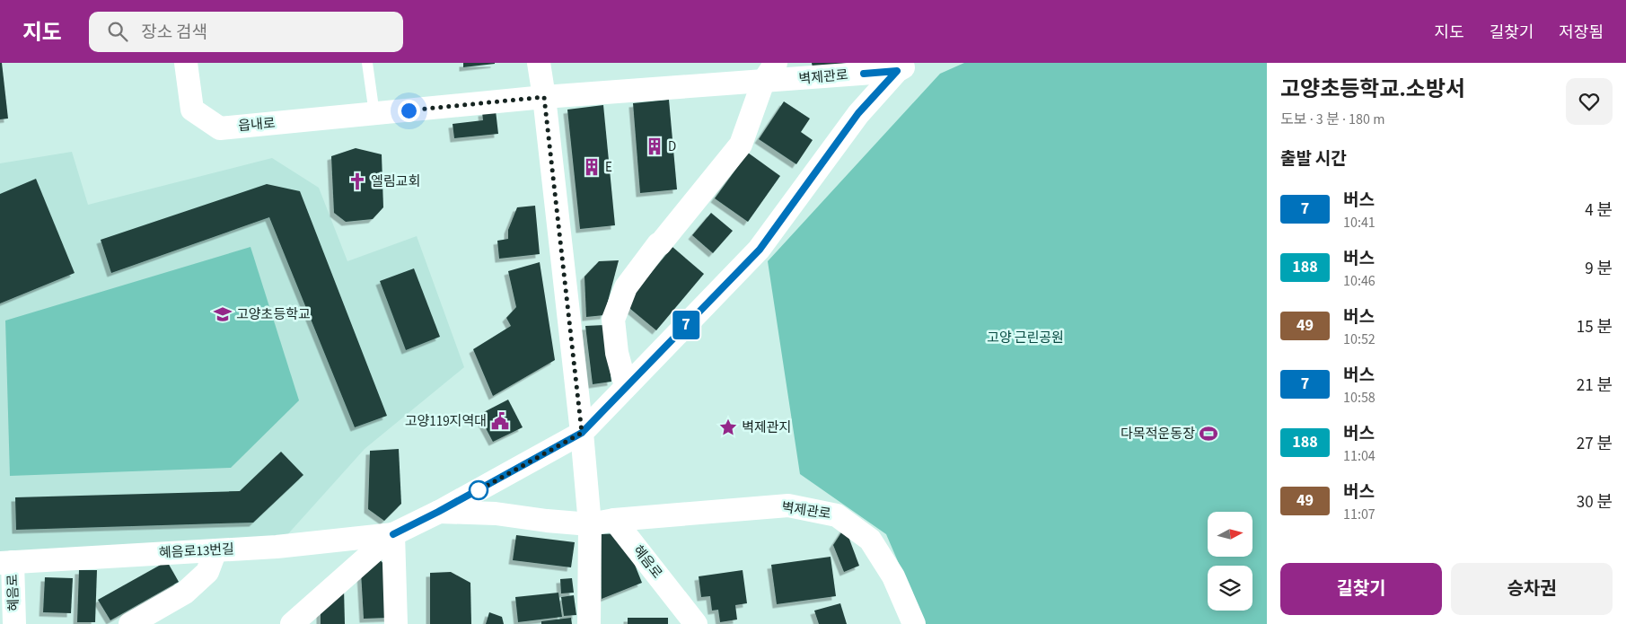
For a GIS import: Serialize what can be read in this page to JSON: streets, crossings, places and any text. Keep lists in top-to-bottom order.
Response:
{
  "streets": {
    "street": [
      "벽제관로",
      "읍내로",
      "혜음로13번길",
      "혜음로"
    ]
  },
  "crossings": [
    ["벽제관로", "읍내로"],
    ["벽제관로", "혜음로13번길"],
    ["벽제관로", "혜음로"],
    ["혜음로13번길", "혜음로"]
  ],
  "parks": ["고양 근린공원"],
  "places": {
    "building": ["D", "E"],
    "church": ["엘림교회"],
    "school or university": ["고양초등학교"],
    "public building": ["고양119지역대"],
    "place": ["벽제관지"],
    "sports": ["다목적운동장"]
  },
  "lines": ["bus line 7"],
  "north": "right",
  "page": {
    "header": "지도",
    "search": "장소 검색",
    "nav": ["지도", "길찾기", "저장됨"],
    "on_map": "7",
    "heading": [
      ["고양초등학교.소방서", "도보 · 3 분 · 180 m"],
      "출발 시간"
    ],
    "list": [
      {
        "mark": "7",
        "name": "버스",
        "note": "10:41",
        "value": "4 분"
      },
      {
        "mark": "188",
        "name": "버스",
        "note": "10:46",
        "value": "9 분"
      },
      {
        "mark": "49",
        "name": "버스",
        "note": "10:52",
        "value": "15 분"
      },
      {
        "mark": "7",
        "name": "버스",
        "note": "10:58",
        "value": "21 분"
      },
      {
        "mark": "188",
        "name": "버스",
        "note": "11:04",
        "value": "27 분"
      },
      {
        "mark": "49",
        "name": "버스",
        "note": "11:07",
        "value": "30 분"
      }
    ],
    "buttons": ["길찾기", "승차권"]
  }
}
